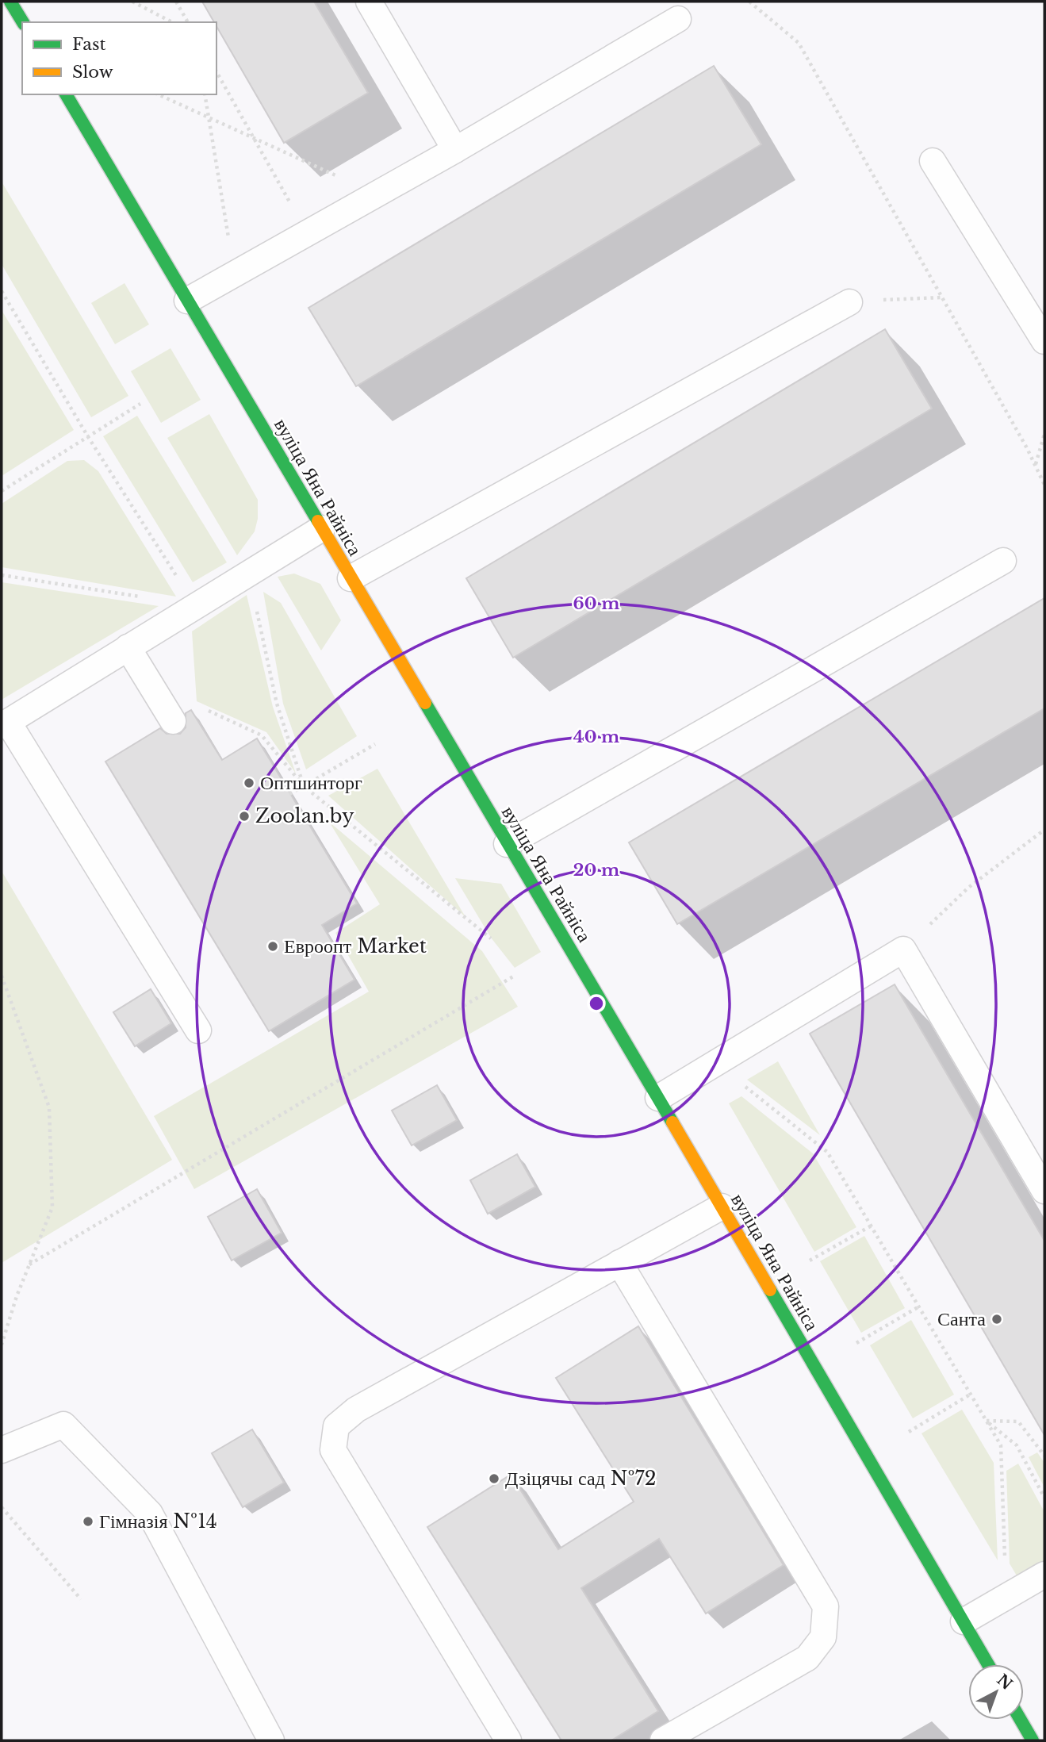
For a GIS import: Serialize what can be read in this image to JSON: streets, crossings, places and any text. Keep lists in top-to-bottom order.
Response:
{
  "streets": {
    "street": ["вуліца Яна Райніса"]
  },
  "places": [
    "Оптшинторг",
    "Zoolan.by",
    "Евроопт Market",
    "Санта",
    "Дзіцячы сад №72",
    "Гімназія №14"
  ],
  "legend": ["Fast", "Slow"],
  "north": "top right",
  "rings": ["60 m", "40 m", "20 m"]
}
